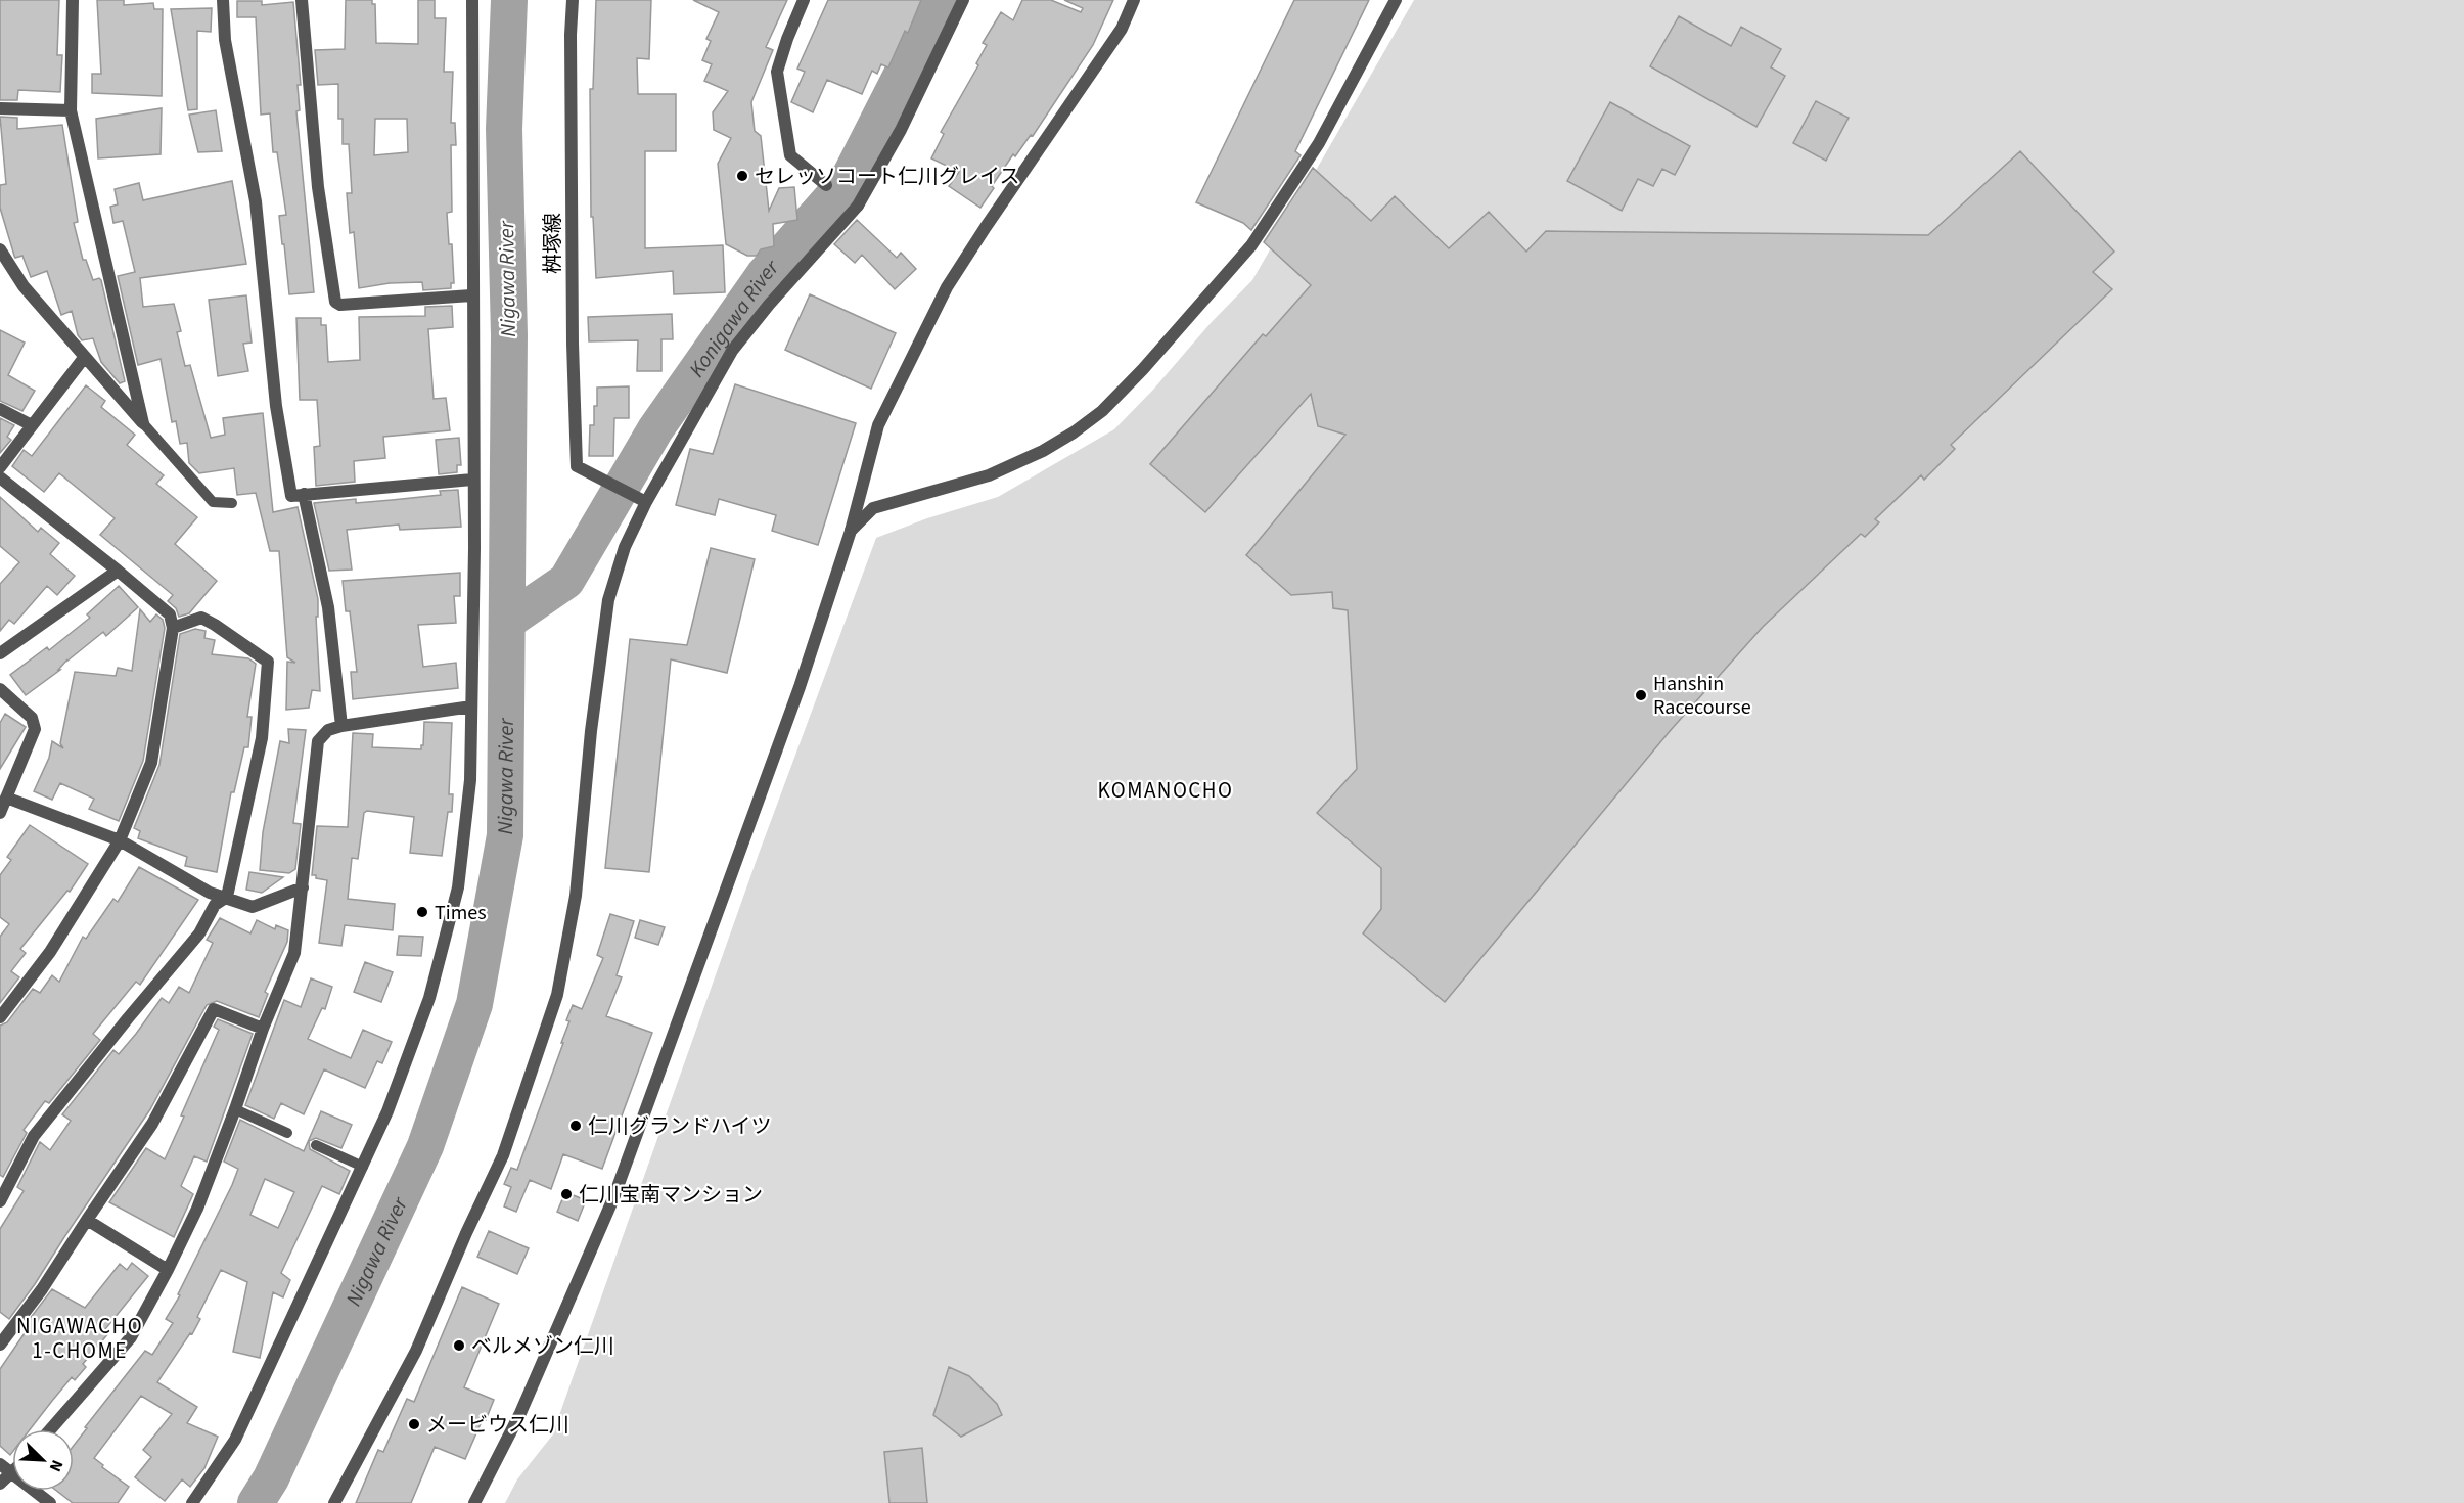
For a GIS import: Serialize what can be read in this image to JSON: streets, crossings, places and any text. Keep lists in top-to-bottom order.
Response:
{
  "streets": {
    "street": ["桝塚線"]
  },
  "districts": ["KOMANOCHO", "NIGAWACHO 1-CHOME"],
  "water": ["Nigawa River", "Konigawa River"],
  "places": [
    "セレッソコート仁川グレイス",
    "Hanshin Racecourse",
    "Times",
    "仁川グランドハイツ",
    "仁川宝南マンション",
    "ベルメゾン仁川",
    "メービウス仁川"
  ],
  "north": "bottom right"
}
